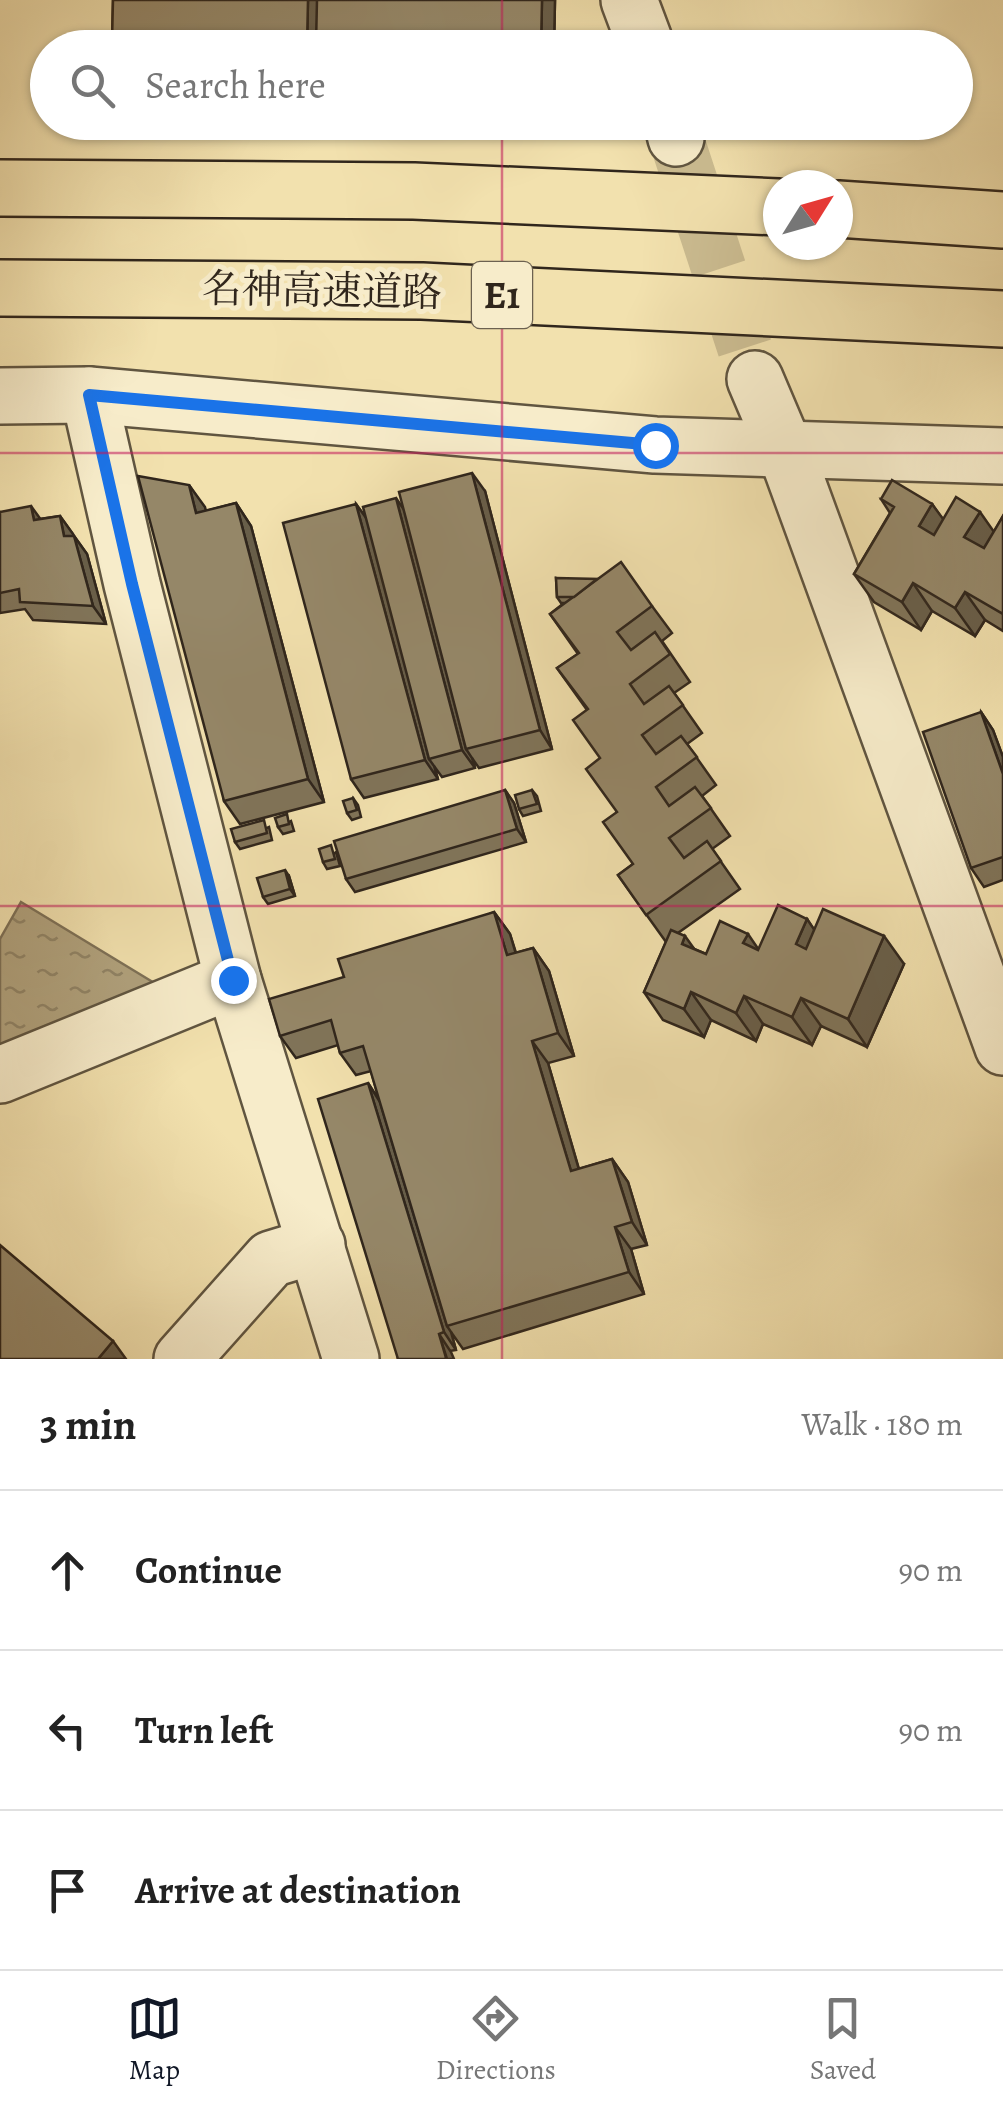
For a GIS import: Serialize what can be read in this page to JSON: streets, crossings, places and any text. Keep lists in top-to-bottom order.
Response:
{
  "streets": {
    "highway": ["名神高速道路", "E1"]
  },
  "north": "top right",
  "page": {
    "search": "Search here",
    "heading": ["3 min", "Walk · 180 m"],
    "list": [
      ["Continue", "90 m"],
      ["Turn left", "90 m"],
      "Arrive at destination"
    ],
    "nav": ["Map", "Directions", "Saved"]
  }
}
